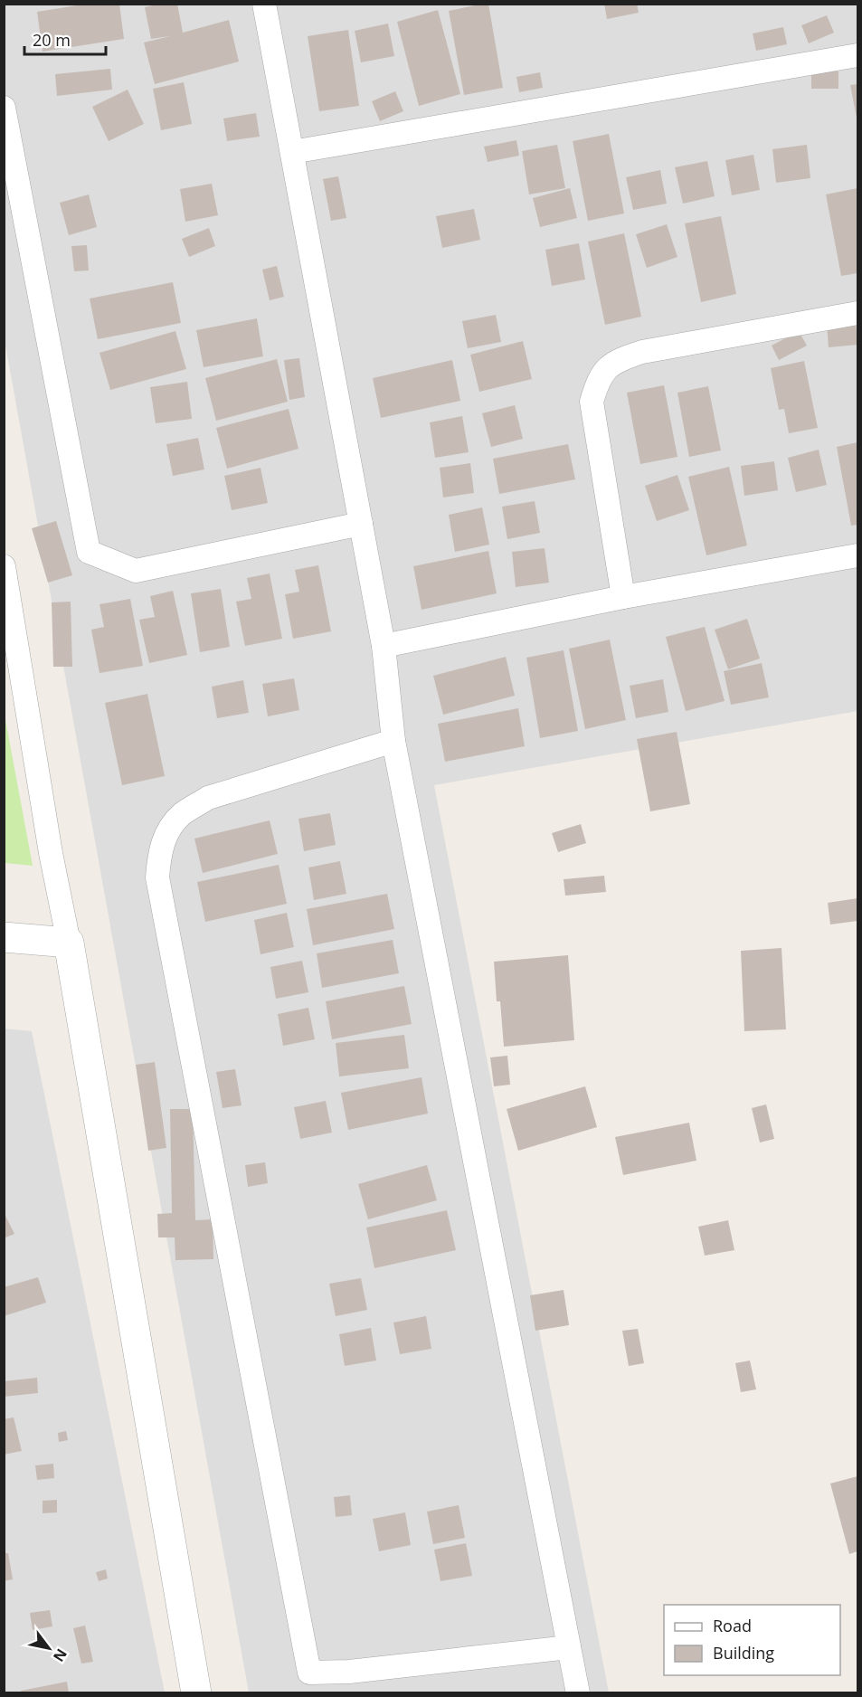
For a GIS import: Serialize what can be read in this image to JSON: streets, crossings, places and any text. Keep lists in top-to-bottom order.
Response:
{
  "legend": ["Road", "Building"],
  "scale_bar": "20 m",
  "north": "bottom right"
}
